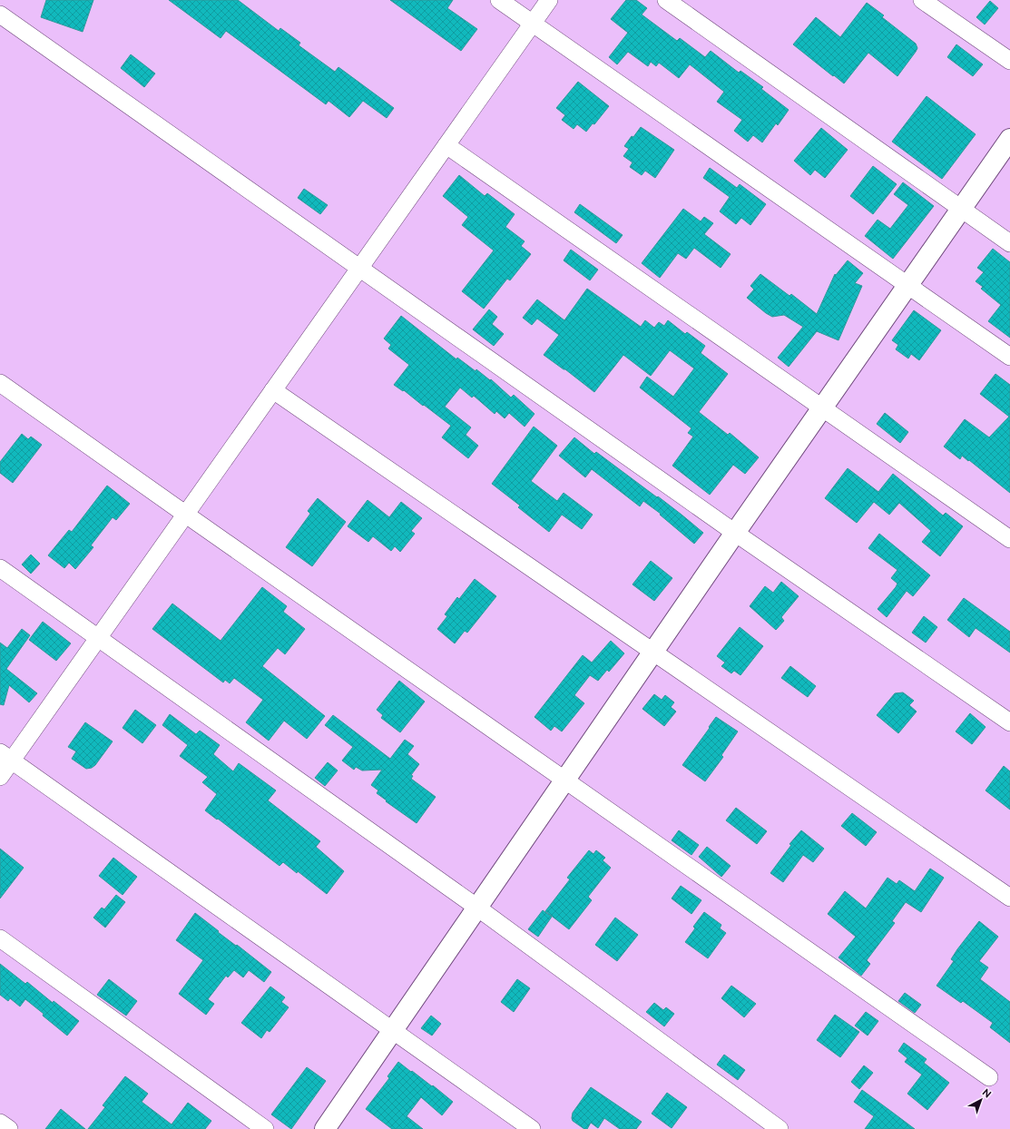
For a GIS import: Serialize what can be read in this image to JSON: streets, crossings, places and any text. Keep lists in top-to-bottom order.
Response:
{
  "north": "top right"
}
